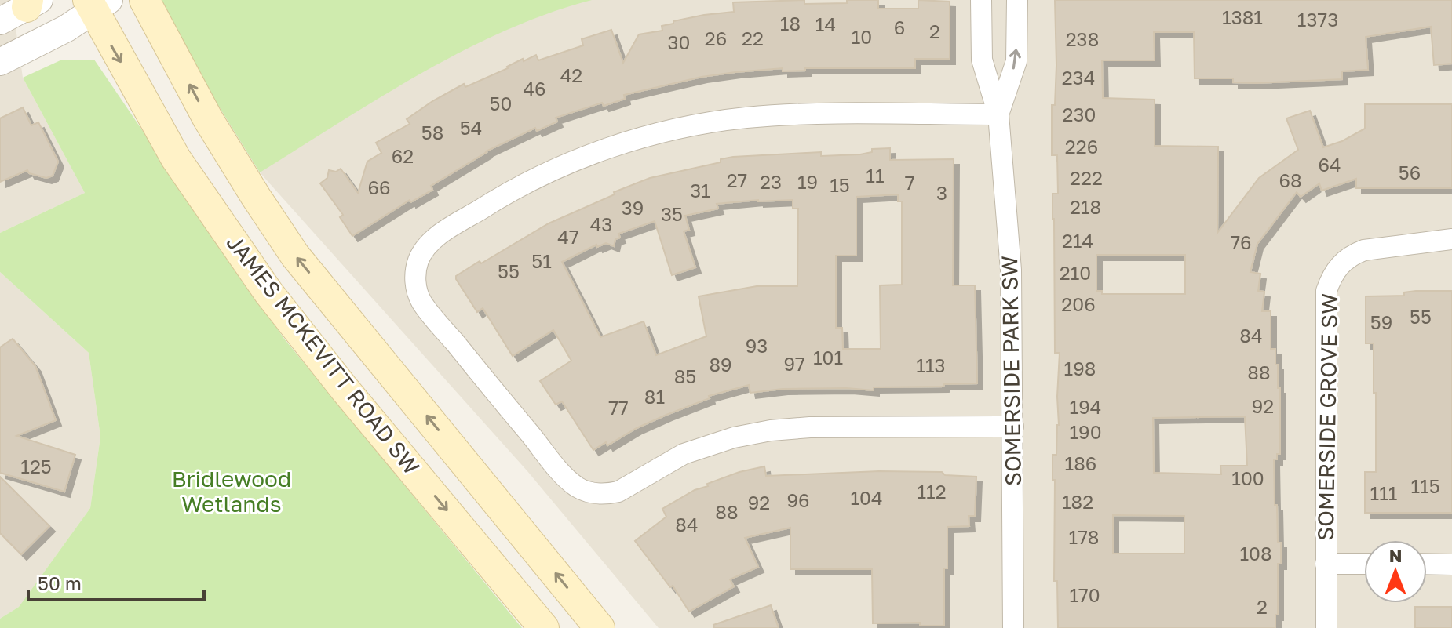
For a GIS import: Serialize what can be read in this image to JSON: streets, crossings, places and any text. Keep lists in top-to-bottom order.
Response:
{
  "streets": {
    "main road": ["JAMES MCKEVITT ROAD SW"],
    "street": ["SOMERSIDE PARK SW", "SOMERSIDE GROVE SW"]
  },
  "parks": ["Bridlewood Wetlands"],
  "house_numbers": [
    "1381",
    "1373",
    "18",
    "14",
    "6",
    "2",
    "10",
    "26",
    "22",
    "238",
    "30",
    "42",
    "234",
    "46",
    "50",
    "230",
    "54",
    "58",
    "226",
    "62",
    "64",
    "56",
    "11",
    "222",
    "27",
    "68",
    "23",
    "19",
    "7",
    "15",
    "66",
    "31",
    "3",
    "218",
    "39",
    "35",
    "43",
    "47",
    "214",
    "76",
    "51",
    "55",
    "210",
    "206",
    "55",
    "59",
    "84",
    "93",
    "101",
    "97",
    "89",
    "113",
    "198",
    "88",
    "85",
    "81",
    "92",
    "194",
    "77",
    "190",
    "186",
    "125",
    "100",
    "115",
    "112",
    "111",
    "104",
    "96",
    "182",
    "92",
    "88",
    "84",
    "178",
    "108",
    "170",
    "2"
  ],
  "scale_bar": "50 m",
  "north": "top"
}
